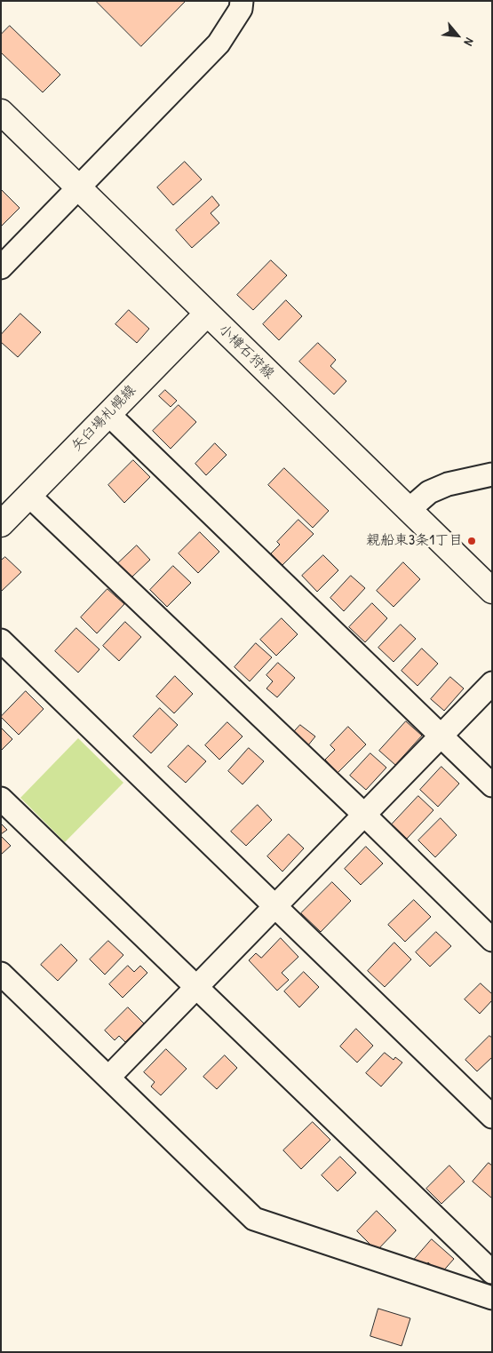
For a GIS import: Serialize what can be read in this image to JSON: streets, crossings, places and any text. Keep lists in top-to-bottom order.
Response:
{
  "streets": {
    "main road": ["小樽石狩線", "矢臼場札幌線"]
  },
  "crossings": [
    ["小樽石狩線", "矢臼場札幌線"]
  ],
  "places": ["親船東3条1丁目"],
  "north": "bottom right"
}
